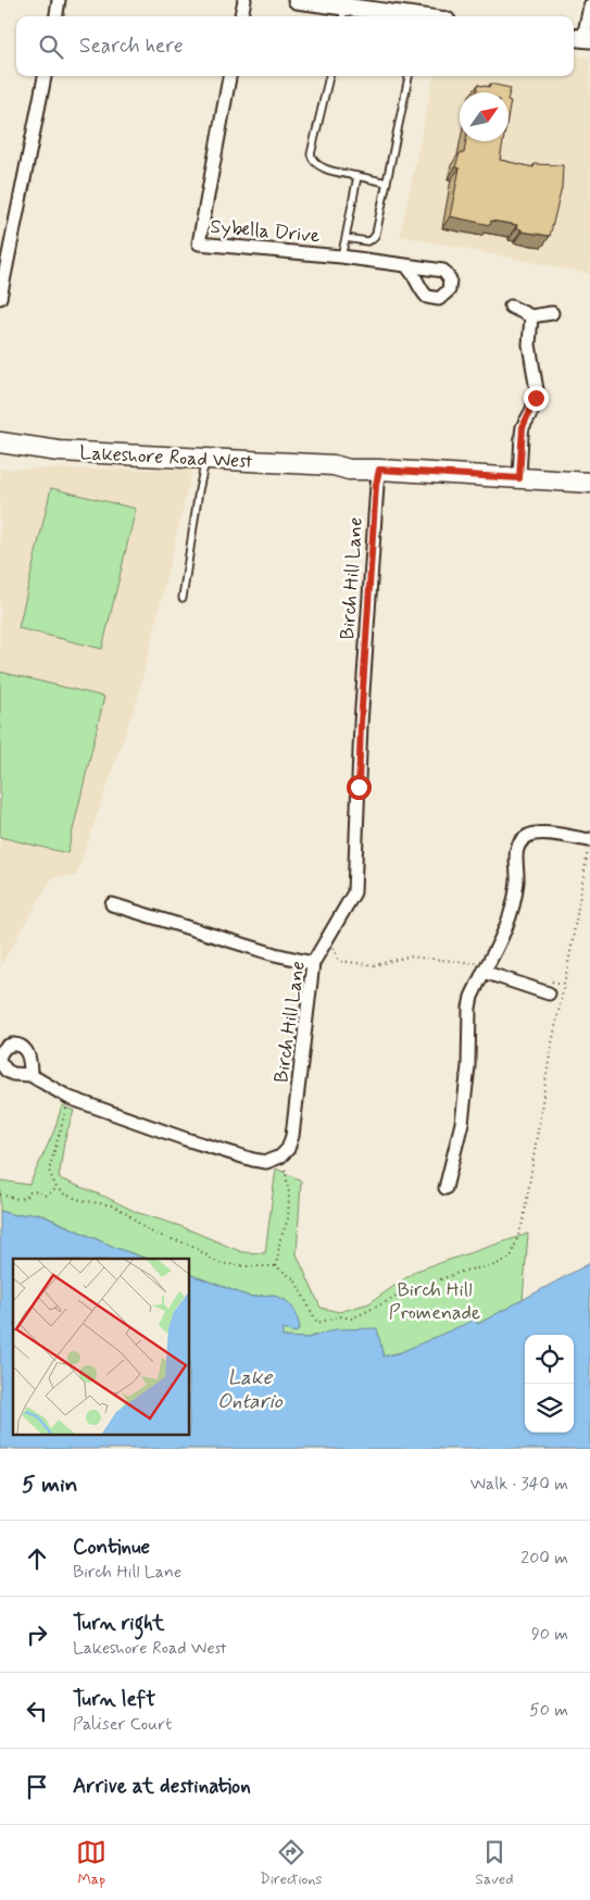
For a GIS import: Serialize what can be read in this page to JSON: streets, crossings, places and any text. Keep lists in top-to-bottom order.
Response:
{
  "streets": {
    "main road": ["Lakeshore Road West"],
    "street": ["Sybella Drive", "Birch Hill Lane"]
  },
  "crossings": [
    ["Lakeshore Road West", "Birch Hill Lane"]
  ],
  "water": ["Lake Ontario"],
  "parks": ["Birch Hill Promenade"],
  "north": "top right",
  "page": {
    "search": "Search here",
    "heading": ["5 min", "Walk · 340 m"],
    "list": [
      ["Continue", "Birch Hill Lane", "200 m"],
      ["Turn right", "Lakeshore Road West", "90 m"],
      ["Turn left", "Paliser Court", "50 m"],
      "Arrive at destination"
    ],
    "nav": ["Map", "Directions", "Saved"]
  }
}
